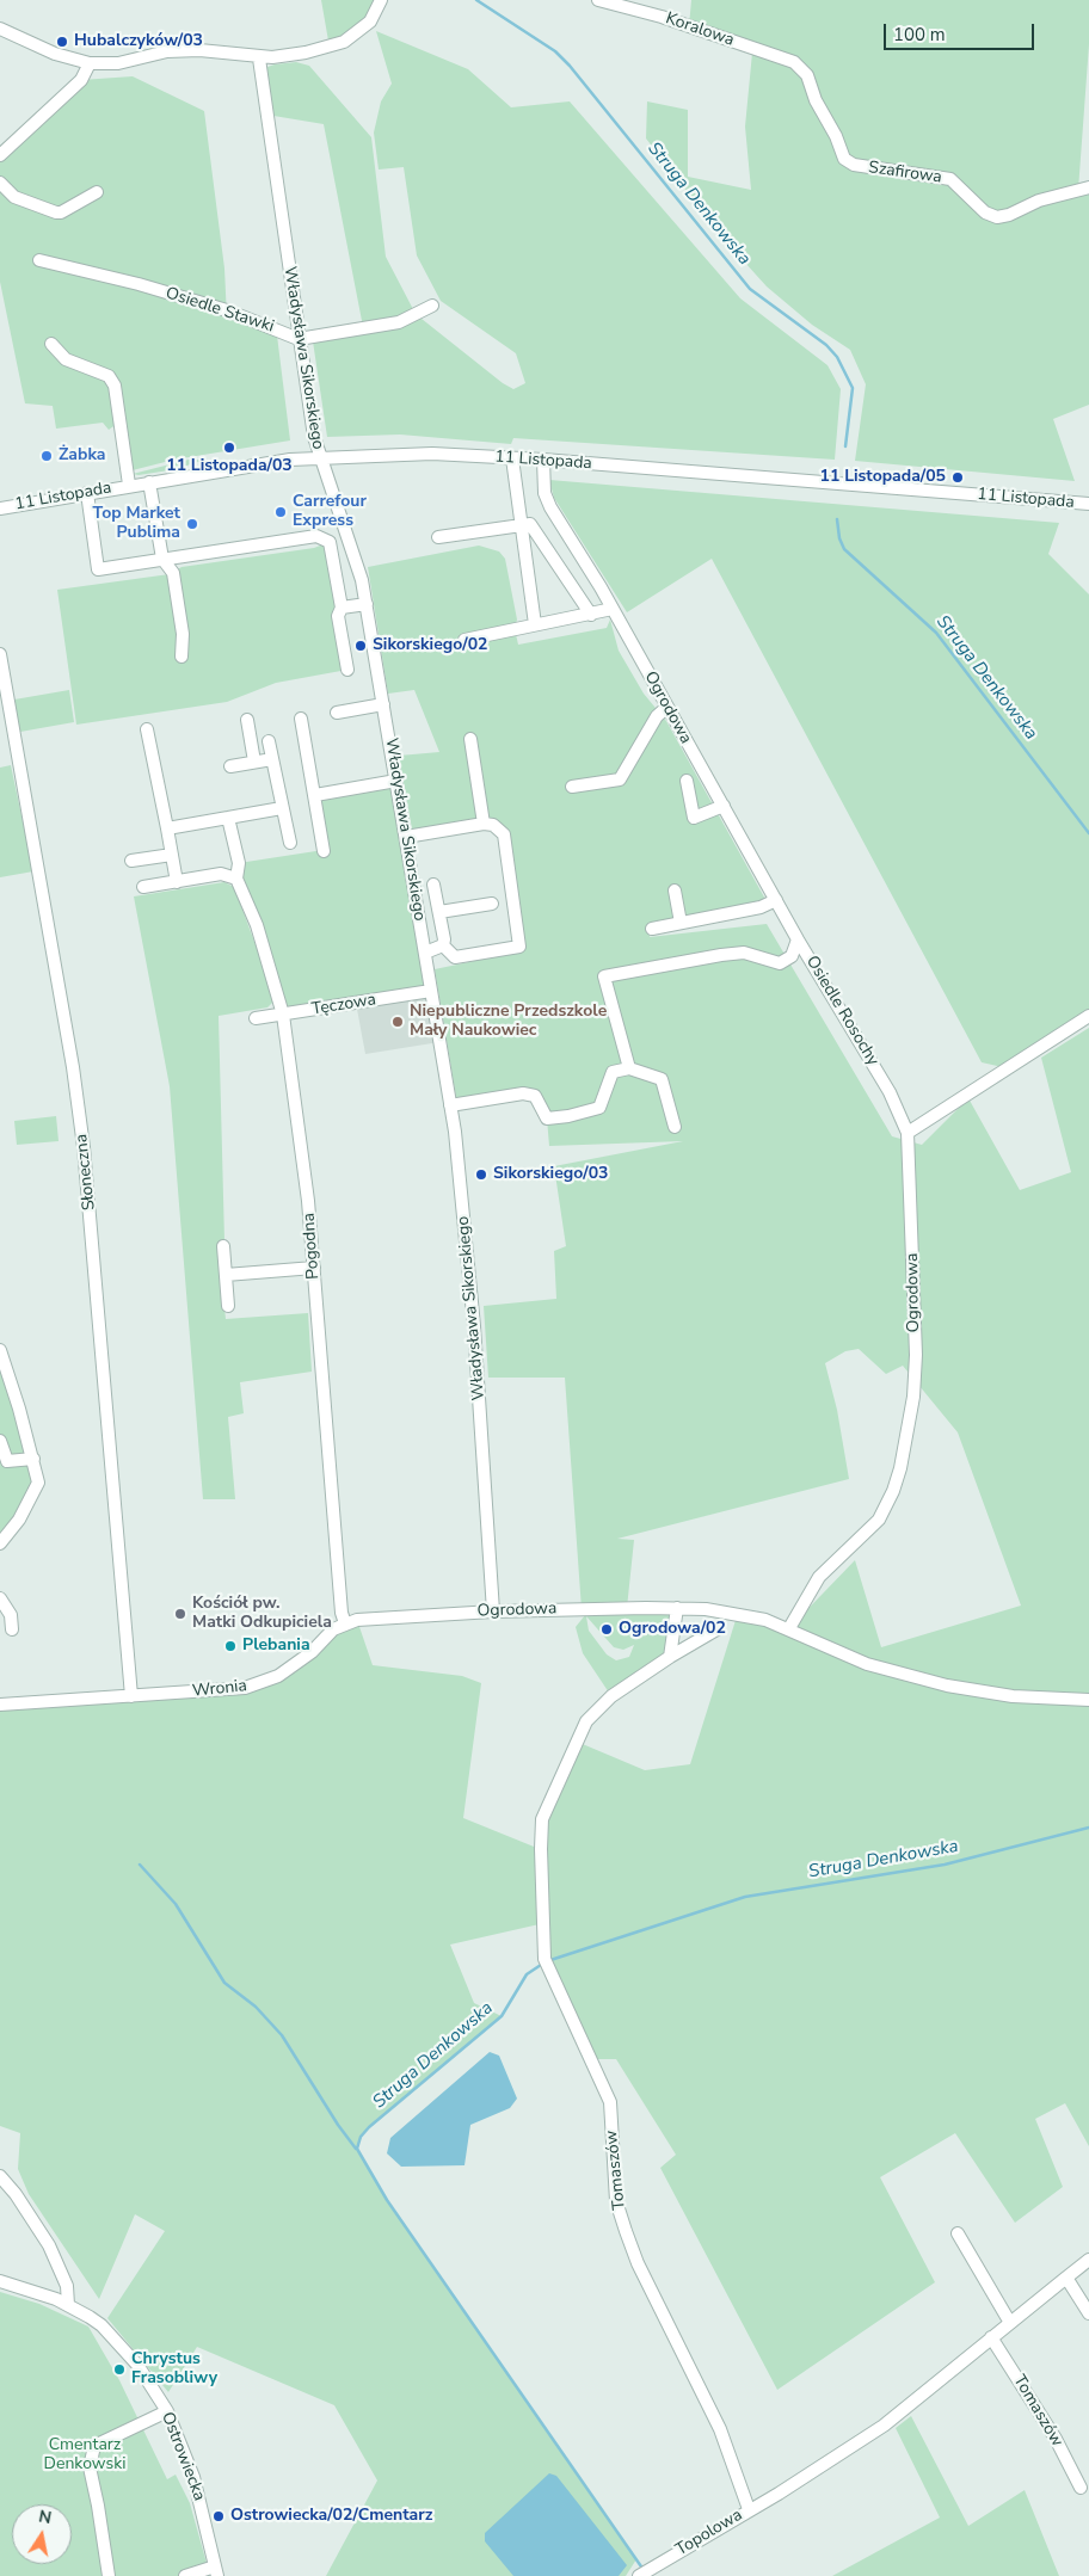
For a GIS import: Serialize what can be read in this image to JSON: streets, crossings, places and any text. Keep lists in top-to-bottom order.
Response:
{
  "streets": {
    "street": [
      "Koralowa",
      "Szafirowa",
      "Osiedle Stawki",
      "Władysława Sikorskiego",
      "11 Listopada",
      "Ogrodowa",
      "Tęczowa",
      "Osiedle Rosochy",
      "Słoneczna",
      "Pogodna",
      "Wronia",
      "Tomaszów",
      "Ostrowiecka",
      "Topolowa"
    ]
  },
  "crossings": [
    ["Koralowa", "Szafirowa"],
    ["Osiedle Stawki", "Władysława Sikorskiego"],
    ["Władysława Sikorskiego", "11 Listopada"],
    ["Władysława Sikorskiego", "Ogrodowa"],
    ["Władysława Sikorskiego", "Tęczowa"],
    ["11 Listopada", "Ogrodowa"],
    ["Ogrodowa", "Osiedle Rosochy"],
    ["Ogrodowa", "Pogodna"],
    ["Ogrodowa", "Wronia"],
    ["Tęczowa", "Pogodna"],
    ["Słoneczna", "Wronia"],
    ["Pogodna", "Wronia"],
    ["Tomaszów", "Topolowa"]
  ],
  "water": ["Struga Denkowska"],
  "parks": ["Cmentarz Denkowski"],
  "places": [
    "Hubalczyków/03",
    "11 Listopada/03",
    "Żabka",
    "11 Listopada/05",
    "Carrefour Express",
    "Top Market Publima",
    "Sikorskiego/02",
    "Niepubliczne Przedszkole Mały Naukowiec",
    "Sikorskiego/03",
    "Kościół pw. Matki Odkupiciela",
    "Ogrodowa/02",
    "Plebania",
    "Chrystus Frasobliwy",
    "Ostrowiecka/02/Cmentarz"
  ],
  "scale_bar": "100 m",
  "north": "top"
}
